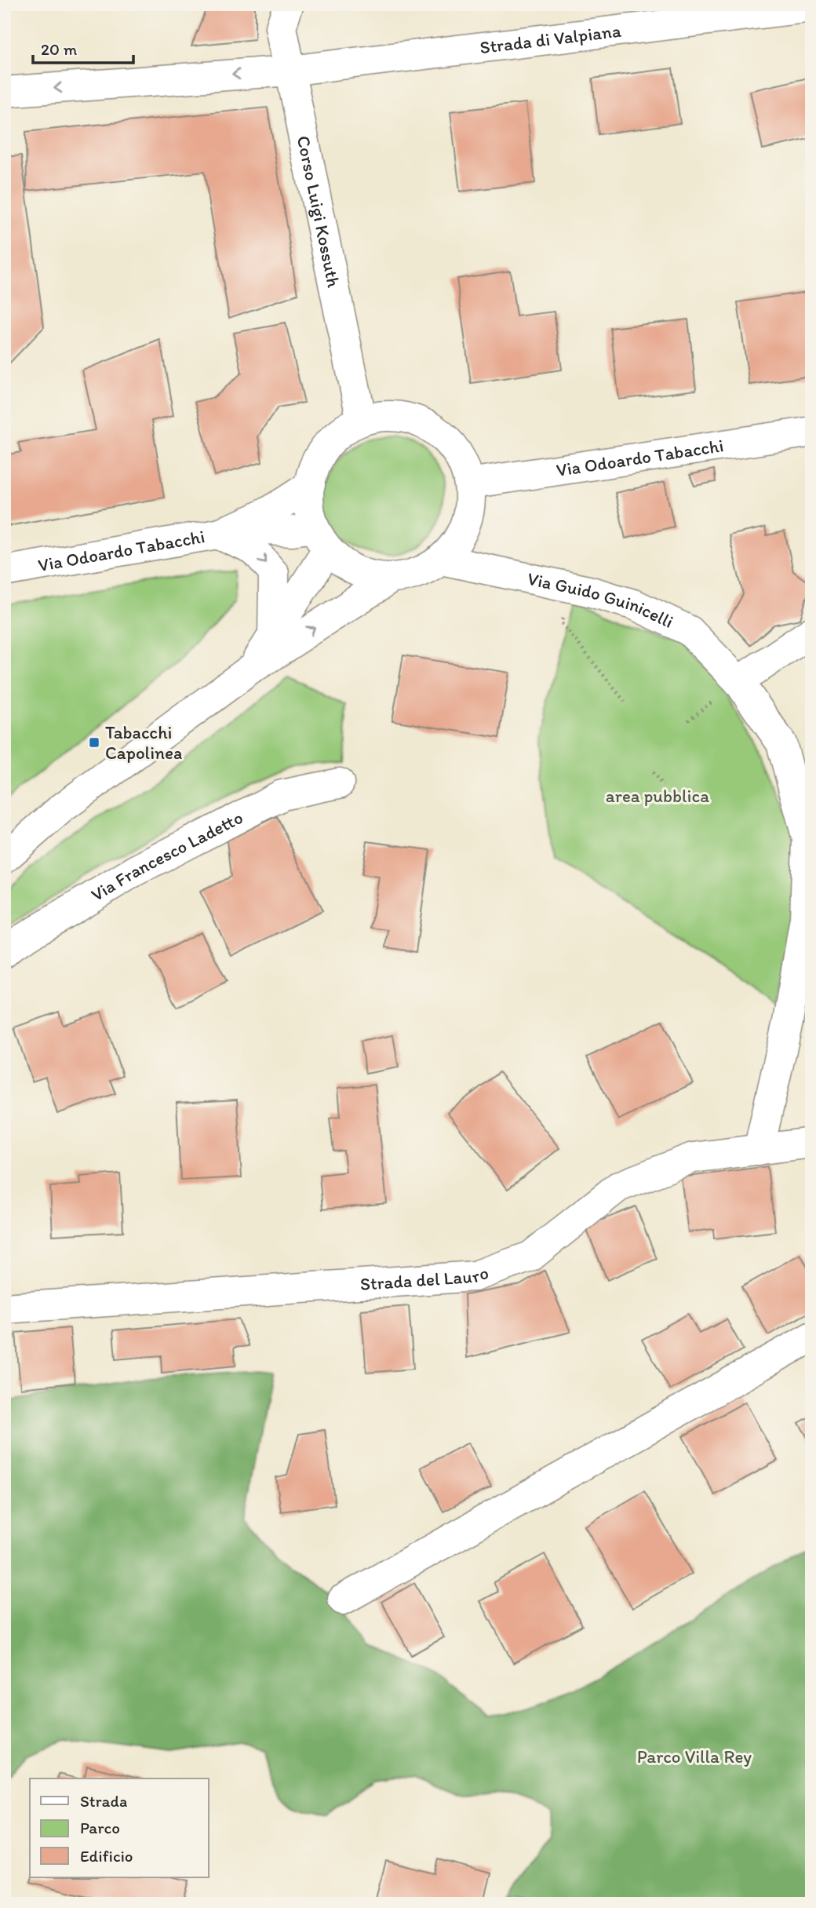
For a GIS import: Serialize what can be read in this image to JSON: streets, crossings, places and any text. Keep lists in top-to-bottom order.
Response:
{
  "streets": {
    "street": [
      "Strada di Valpiana",
      "Corso Luigi Kossuth",
      "Via Odoardo Tabacchi",
      "Via Guido Guinicelli",
      "Via Francesco Ladetto",
      "Strada del Lauro"
    ]
  },
  "crossings": [
    ["Strada di Valpiana", "Corso Luigi Kossuth"],
    ["Corso Luigi Kossuth", "Via Odoardo Tabacchi"],
    ["Corso Luigi Kossuth", "Via Guido Guinicelli"],
    ["Via Odoardo Tabacchi", "Via Guido Guinicelli"],
    ["Via Guido Guinicelli", "Strada del Lauro"]
  ],
  "one_way": ["Strada di Valpiana"],
  "parks": ["area pubblica", "Parco Villa Rey"],
  "places": {
    "transit": ["Tabacchi Capolinea"]
  },
  "legend": ["Strada", "Parco", "Edificio"],
  "scale_bar": "20 m"
}
